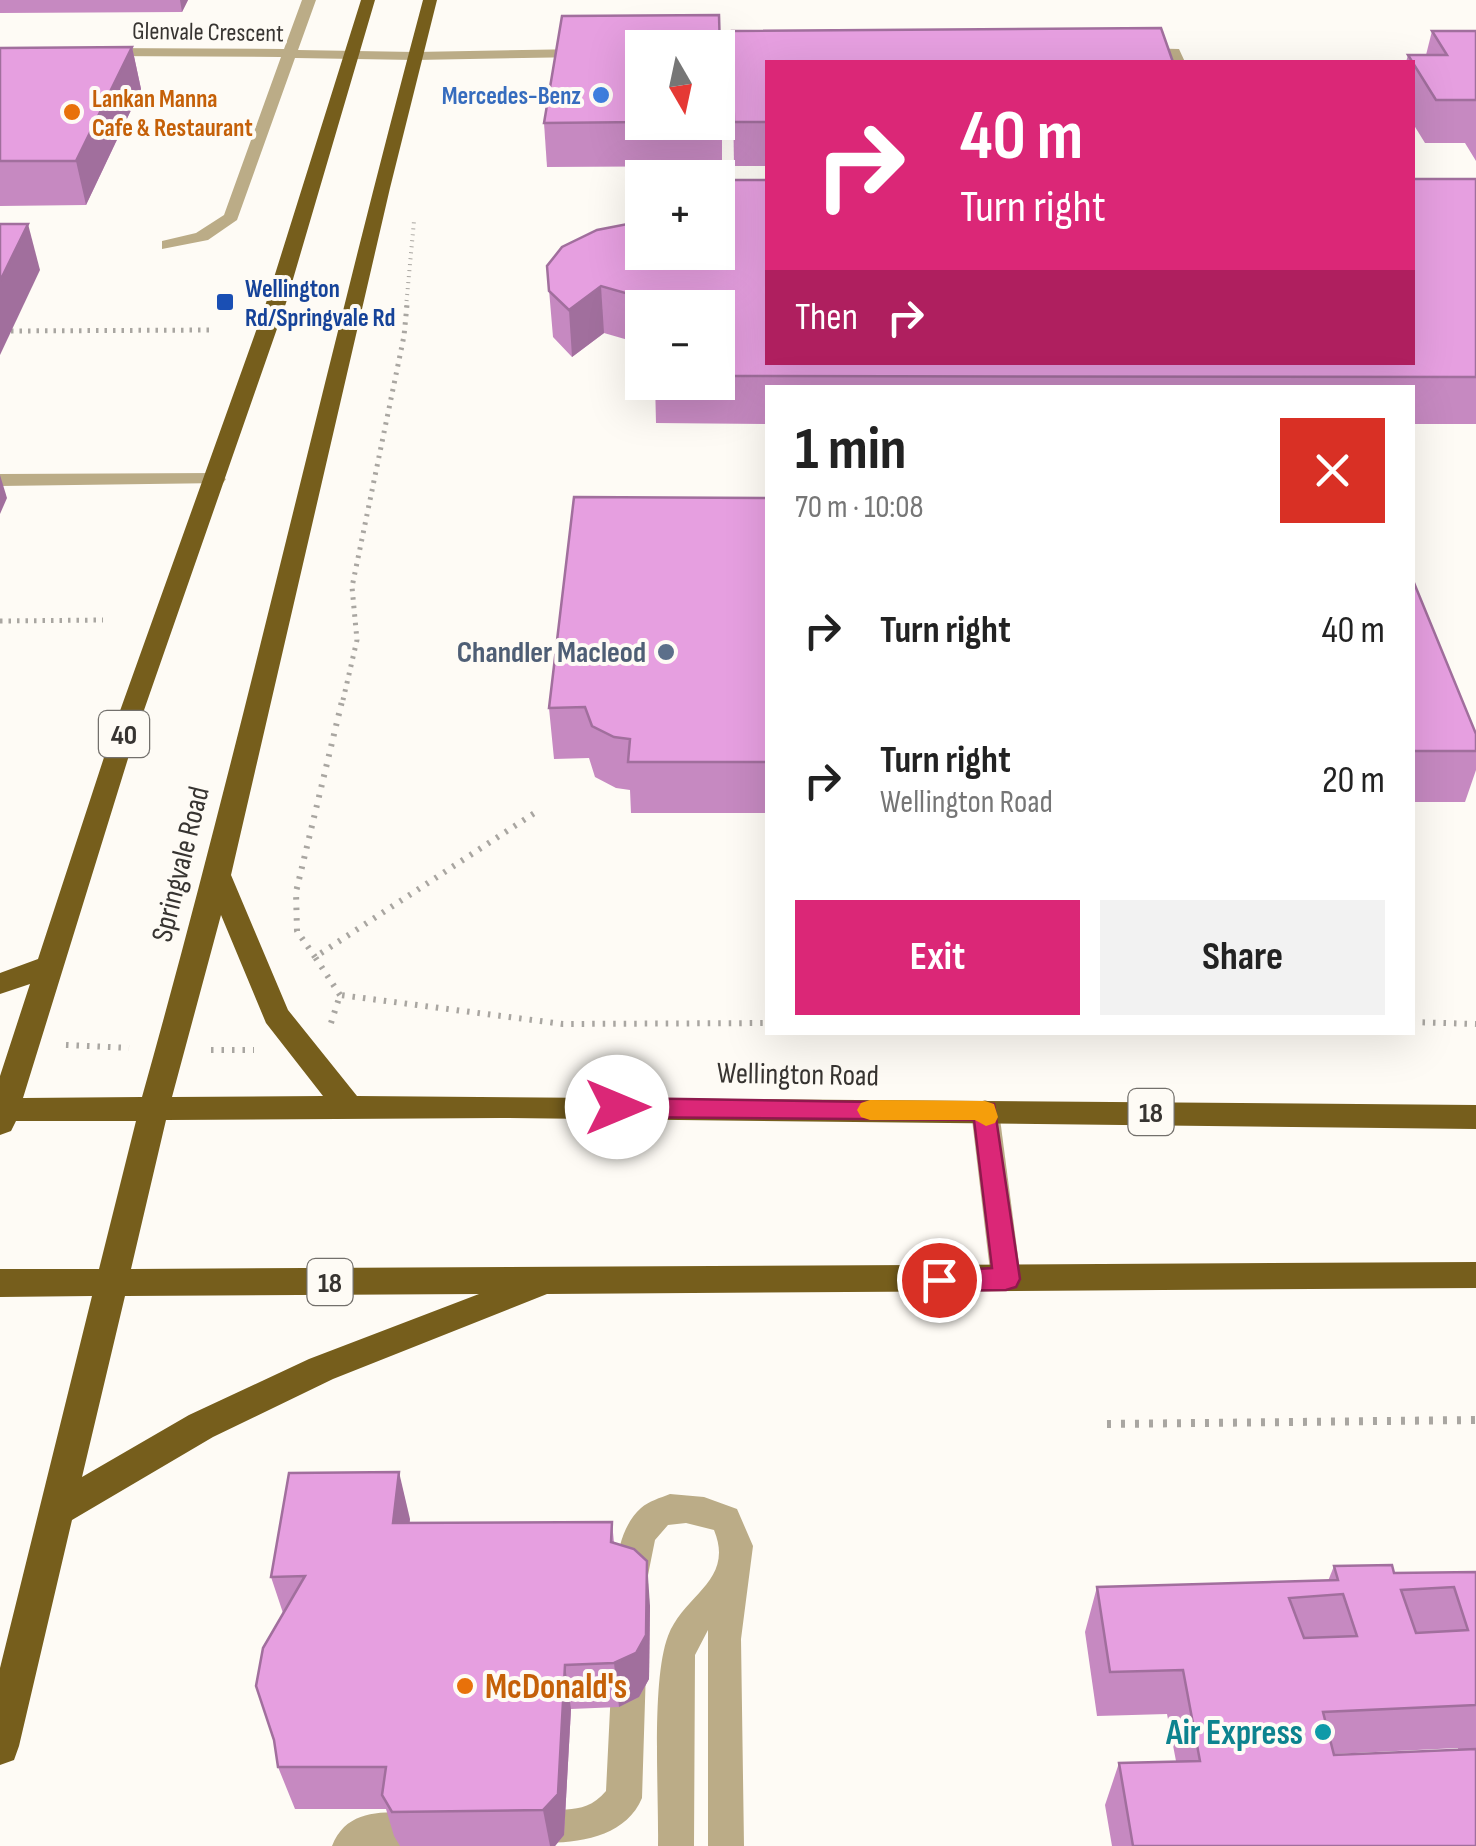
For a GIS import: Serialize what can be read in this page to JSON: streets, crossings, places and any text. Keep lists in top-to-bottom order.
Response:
{
  "streets": {
    "highway": [
      "40",
      "Springvale Road",
      "Wellington Road",
      "18"
    ],
    "street": ["Glenvale Crescent"]
  },
  "crossings": [
    ["Glenvale Crescent", "40"],
    ["Glenvale Crescent", "Springvale Road"],
    ["40", "Wellington Road"],
    ["Springvale Road", "Wellington Road"],
    ["Springvale Road", "18"]
  ],
  "places": {
    "other": [
      "Mercedes-Benz",
      "Lankan Manna Cafe & Restaurant",
      "Chandler Macleod",
      "McDonald's",
      "Air Express"
    ],
    "transit": ["Wellington Rd/Springvale Rd"]
  },
  "north": "bottom",
  "page": {
    "map_buttons": ["+", "−"],
    "turn": ["40 m", "Turn right"],
    "then": "Then",
    "heading": ["1 min", "70 m · 10:08"],
    "list": [
      {
        "name": "Turn right",
        "value": "40 m"
      },
      {
        "name": "Turn right",
        "note": "Wellington Road",
        "value": "20 m"
      }
    ],
    "buttons": ["Exit", "Share"]
  }
}
